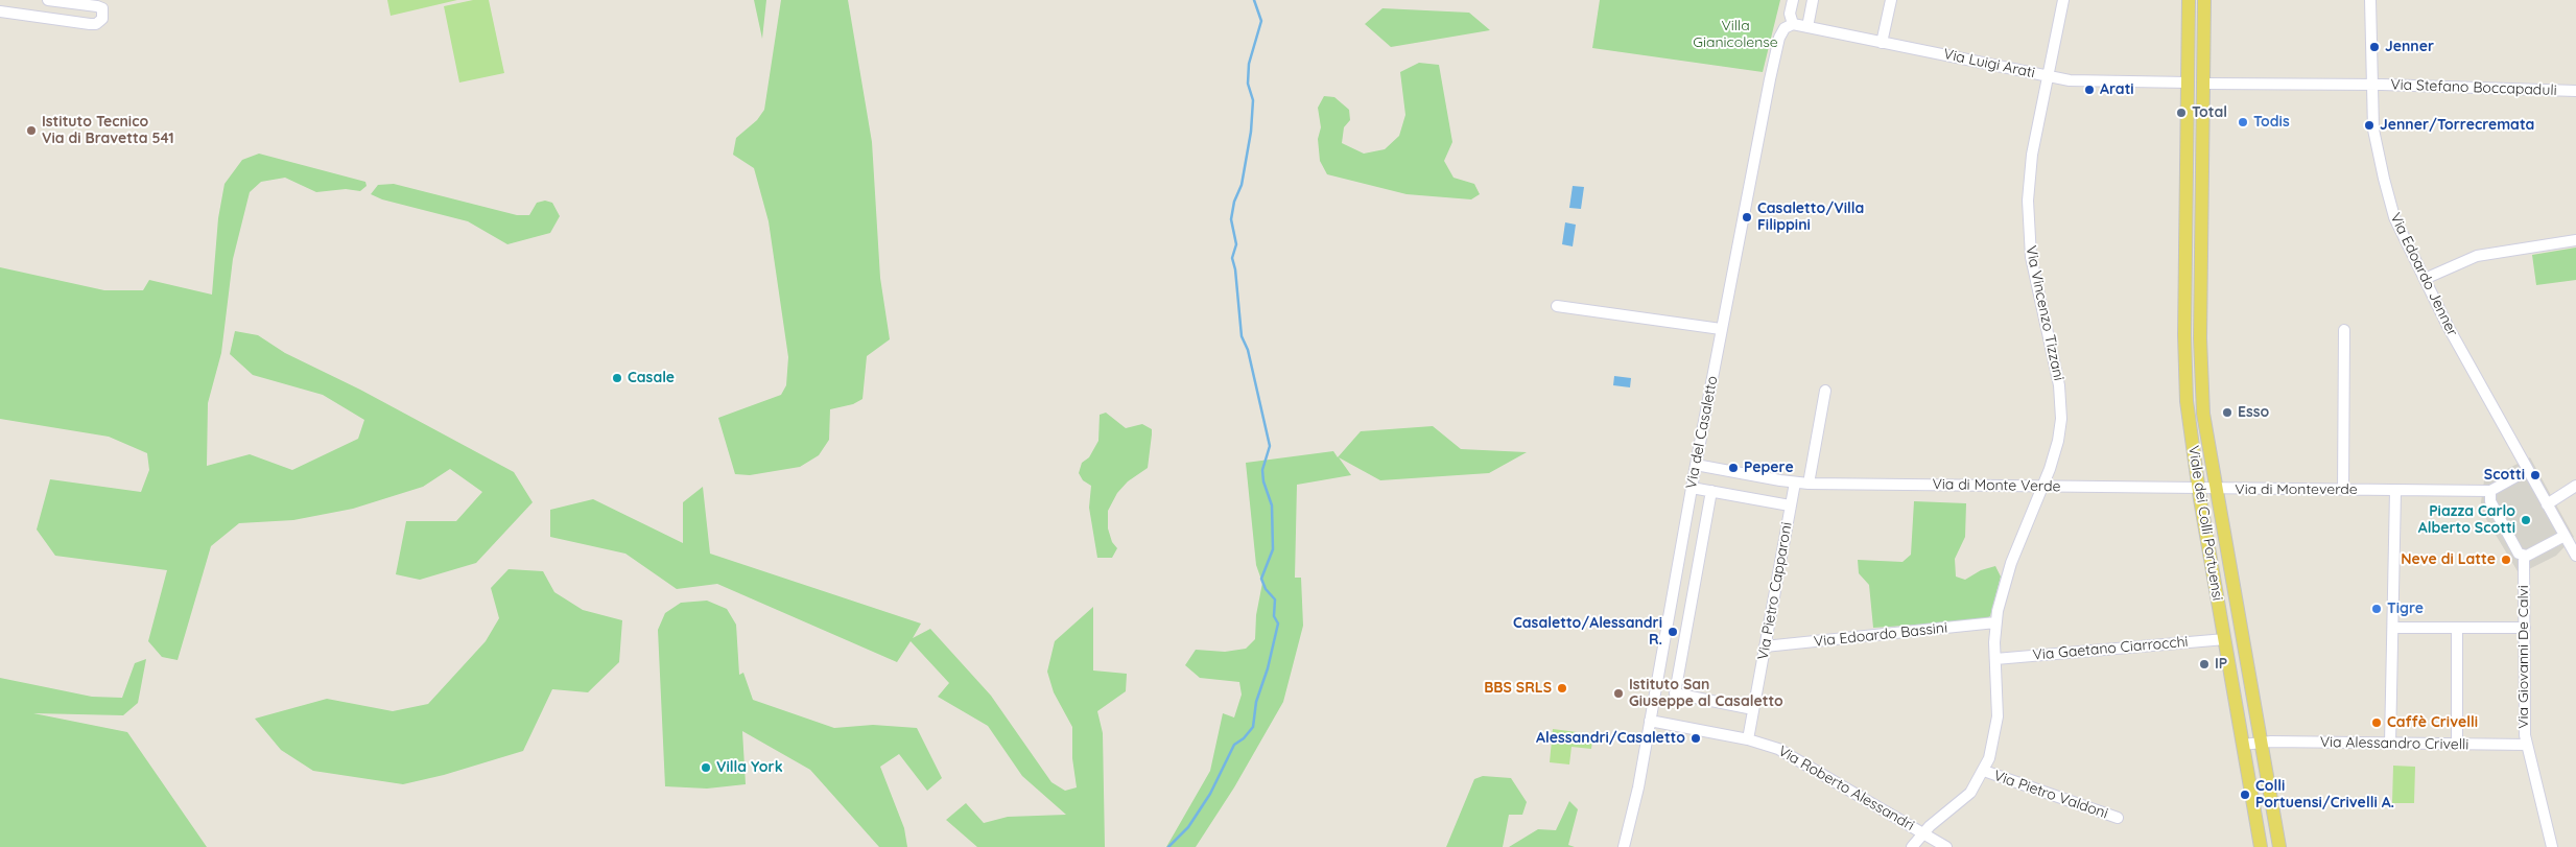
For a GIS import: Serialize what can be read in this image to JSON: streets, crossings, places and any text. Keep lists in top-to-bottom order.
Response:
{
  "streets": {
    "main road": ["Viale dei Colli Portuensi"],
    "street": [
      "Via Luigi Arati",
      "Via Stefano Boccapaduli",
      "Via Edoardo Jenner",
      "Via Vincenzo Tizzani",
      "Via del Casaletto",
      "Via di Monte Verde",
      "Via di Monteverde",
      "Via Pietro Capparoni",
      "Via Edoardo Bassini",
      "Via Gaetano Ciarrocchi",
      "Via Giovanni De Calvi",
      "Via Alessandro Crivelli",
      "Via Roberto Alessandri",
      "Via Pietro Valdoni"
    ]
  },
  "crossings": [
    ["Via Luigi Arati", "Via Vincenzo Tizzani"],
    ["Via Luigi Arati", "Via del Casaletto"],
    ["Via Luigi Arati", "Viale dei Colli Portuensi"],
    ["Via Stefano Boccapaduli", "Via Edoardo Jenner"],
    ["Via Stefano Boccapaduli", "Viale dei Colli Portuensi"],
    ["Via Vincenzo Tizzani", "Via di Monte Verde"],
    ["Via Vincenzo Tizzani", "Via Edoardo Bassini"],
    ["Via Vincenzo Tizzani", "Via Gaetano Ciarrocchi"],
    ["Via Vincenzo Tizzani", "Via Roberto Alessandri"],
    ["Via Vincenzo Tizzani", "Via Pietro Valdoni"],
    ["Via del Casaletto", "Via di Monte Verde"],
    ["Via del Casaletto", "Via Roberto Alessandri"],
    ["Via di Monte Verde", "Via di Monteverde"],
    ["Via di Monte Verde", "Viale dei Colli Portuensi"],
    ["Via di Monte Verde", "Via Pietro Capparoni"],
    ["Via di Monteverde", "Viale dei Colli Portuensi"],
    ["Viale dei Colli Portuensi", "Via Gaetano Ciarrocchi"],
    ["Viale dei Colli Portuensi", "Via Alessandro Crivelli"],
    ["Via Pietro Capparoni", "Via Edoardo Bassini"],
    ["Via Pietro Capparoni", "Via Roberto Alessandri"],
    ["Via Giovanni De Calvi", "Via Alessandro Crivelli"]
  ],
  "parks": ["Villa Gianicolense"],
  "places": [
    "Jenner",
    "Arati",
    "Total",
    "Todis",
    "Jenner/Torrecremata",
    "Istituto Tecnico Via di Bravetta 541",
    "Casaletto/Villa Filippini",
    "Casale",
    "Esso",
    "Pepere",
    "Scotti",
    "Piazza Carlo Alberto Scotti",
    "Neve di Latte",
    "Tigre",
    "Casaletto/Alessandri R.",
    "IP",
    "BBS SRLS",
    "Istituto San Giuseppe al Casaletto",
    "Caffè Crivelli",
    "Alessandri/Casaletto",
    "Villa York",
    "Colli Portuensi/Crivelli A."
  ]
}
